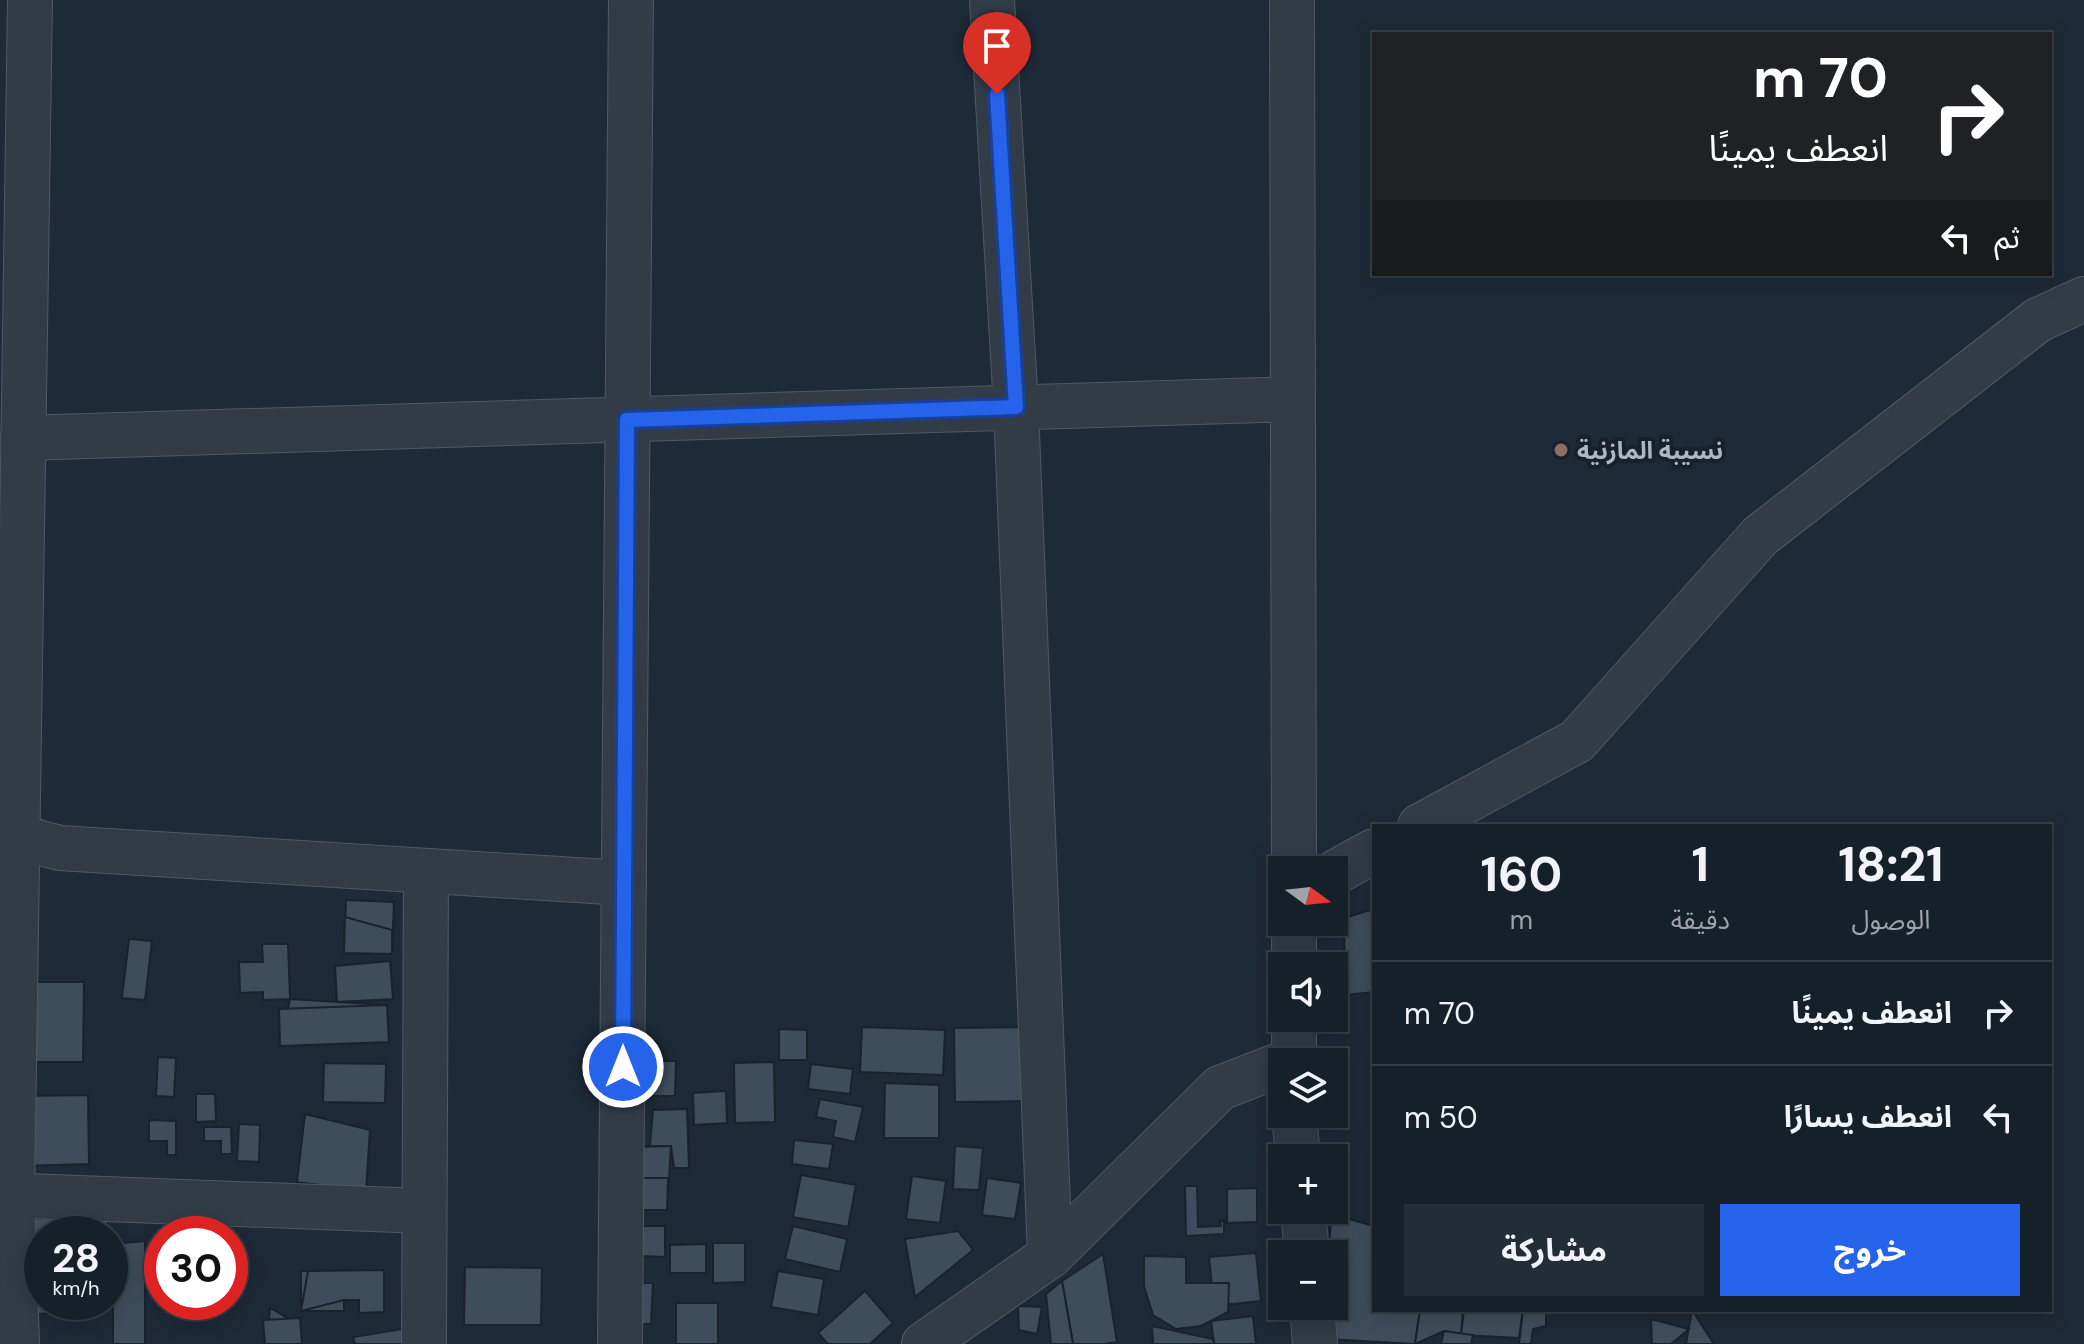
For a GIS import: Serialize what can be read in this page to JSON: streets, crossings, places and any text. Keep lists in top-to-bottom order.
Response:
{
  "places": ["نسيبة المازنية"],
  "north": "right",
  "page": {
    "turn": ["70 m", "انعطف يمينًا"],
    "then": "ثم",
    "eta": [
      "18:21",
      "الوصول",
      "1",
      "دقيقة",
      "160",
      "m"
    ],
    "map_buttons": ["+", "−"],
    "list": [
      {
        "name": "انعطف يمينًا",
        "value": "70 m"
      },
      {
        "name": "انعطف يسارًا",
        "value": "50 m"
      }
    ],
    "buttons": ["خروج", "مشاركة"],
    "speed": "28 km/h",
    "limit": "30"
  }
}
